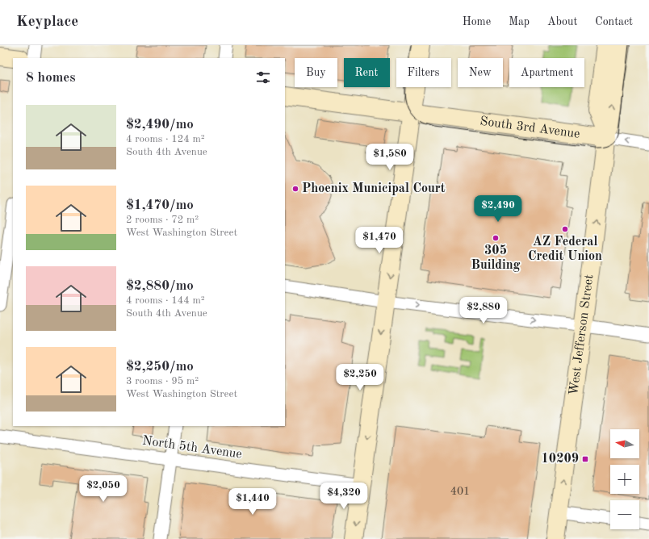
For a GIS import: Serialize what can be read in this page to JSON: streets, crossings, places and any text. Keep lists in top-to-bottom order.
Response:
{
  "streets": {
    "main road": ["South 3rd Avenue", "West Jefferson Street"],
    "street": ["North 5th Avenue"]
  },
  "crossings": [
    ["South 3rd Avenue", "West Jefferson Street"]
  ],
  "one_way": ["West Jefferson Street"],
  "places": {
    "other": ["Phoenix Municipal Court", "AZ Federal Credit Union", "305 Building"],
    "transit": ["10209"]
  },
  "house_numbers": ["401"],
  "north": "left",
  "page": {
    "header": "Keyplace",
    "nav": [
      "Home",
      "Map",
      "About",
      "Contact"
    ],
    "chip": [
      "Buy",
      "Rent",
      "Filters",
      "New",
      "Apartment"
    ],
    "heading": "8 homes",
    "list": [
      {
        "name": "$2,490/mo",
        "note": "4 rooms · 124 m² · South 4th Avenue"
      },
      {
        "name": "$1,470/mo",
        "note": "2 rooms · 72 m² · West Washington Street"
      },
      {
        "name": "$2,880/mo",
        "note": "4 rooms · 144 m² · South 4th Avenue"
      },
      {
        "name": "$2,250/mo",
        "note": "3 rooms · 95 m² · West Washington Street"
      }
    ],
    "price": [
      "$1,580",
      "$2,490",
      "$1,470",
      "$2,880",
      "$2,250",
      "$2,050",
      "$4,320",
      "$1,440"
    ],
    "map_buttons": ["+", "−"]
  }
}
